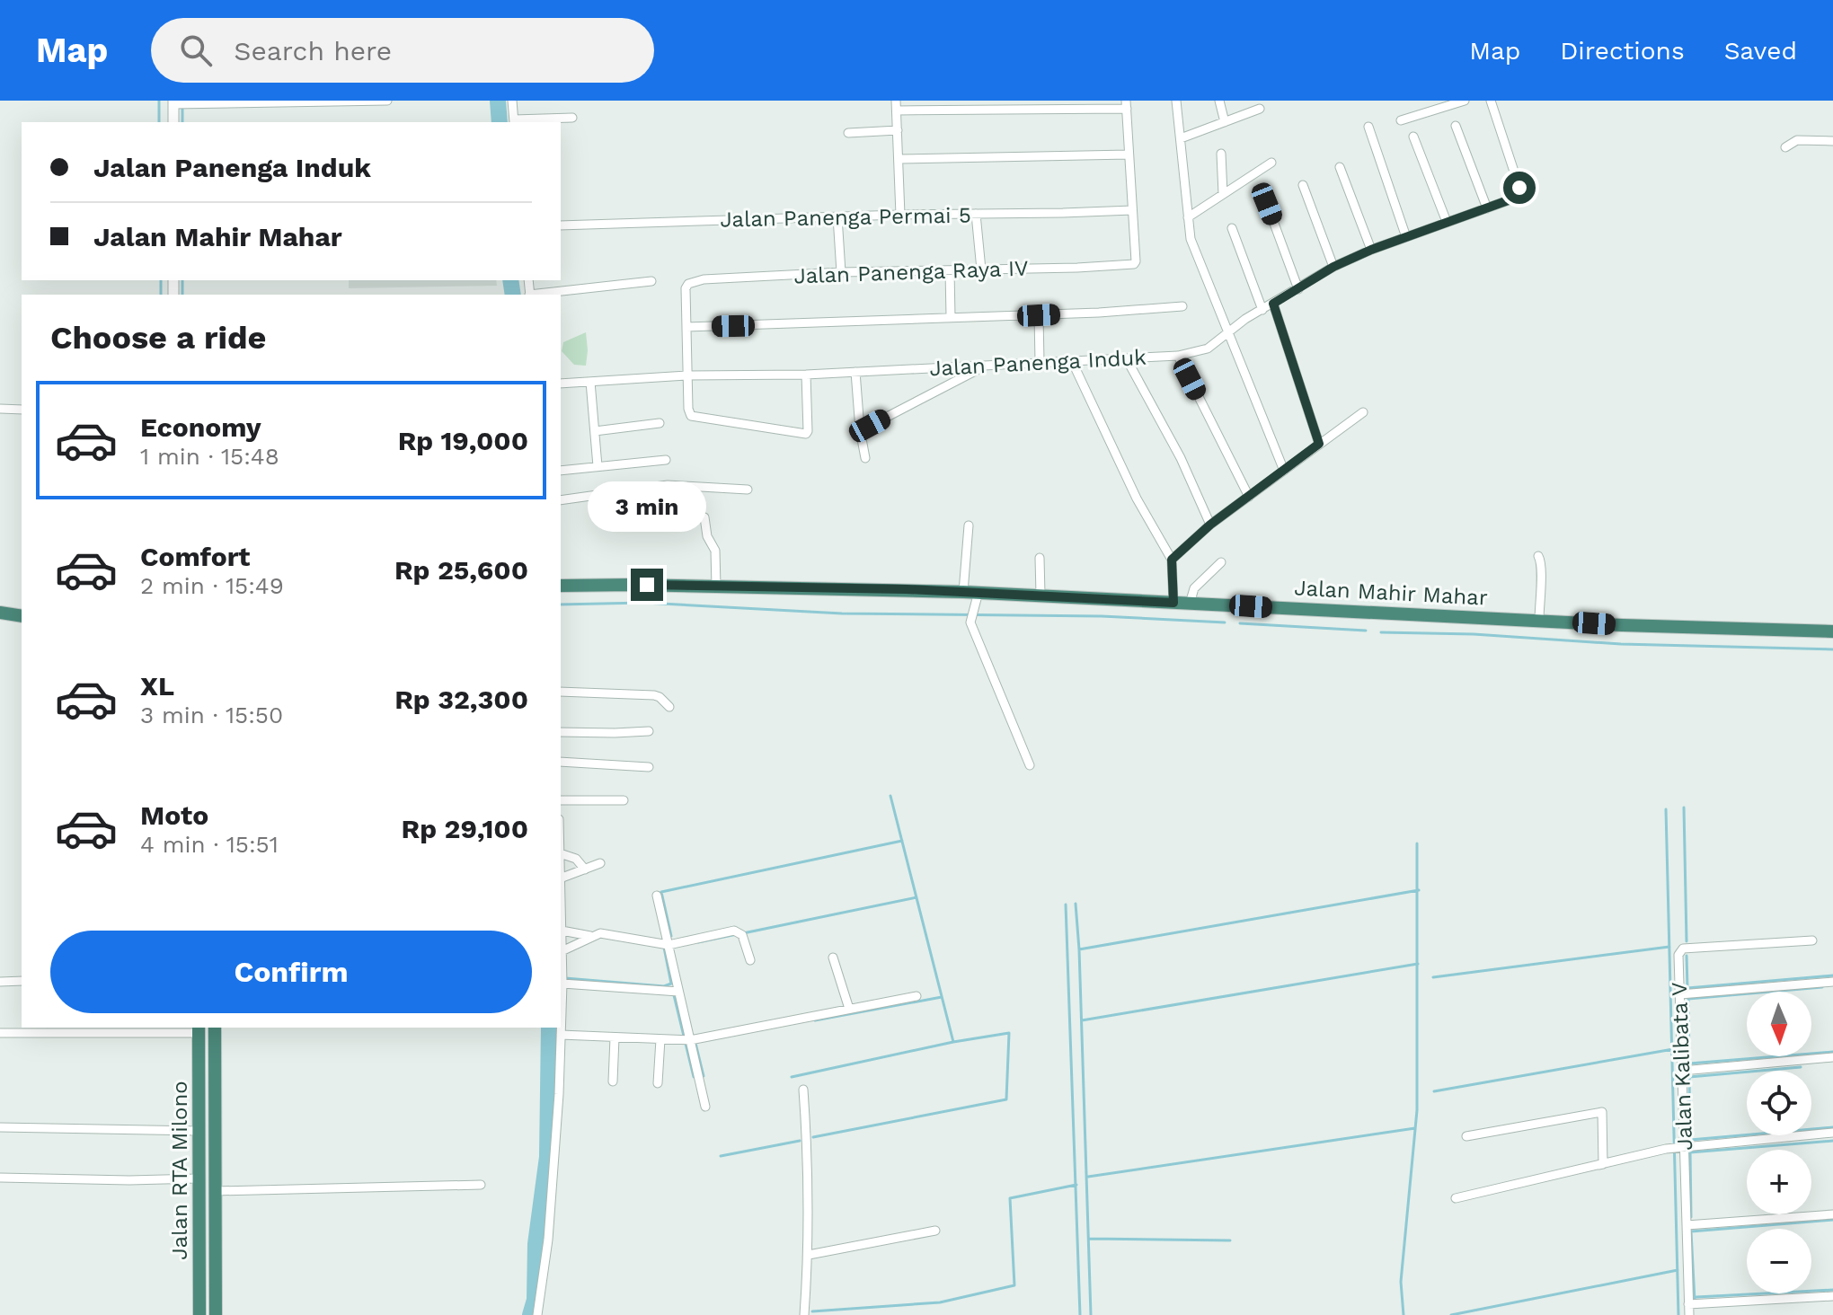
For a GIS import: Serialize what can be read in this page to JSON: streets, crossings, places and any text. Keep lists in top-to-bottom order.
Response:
{
  "streets": {
    "highway": ["Jalan Mahir Mahar", "Jalan RTA Milono"],
    "street": [
      "Jalan Panenga Permai 5",
      "Jalan Panenga Raya IV",
      "Jalan Panenga Induk",
      "Jalan Kalibata V"
    ]
  },
  "crossings": [
    ["Jalan Panenga Permai 5", "Jalan Panenga Raya IV"]
  ],
  "north": "bottom",
  "page": {
    "header": "Map",
    "search": "Search here",
    "nav": ["Map", "Directions", "Saved"],
    "banner": ["Jalan Panenga Induk", "Jalan Mahir Mahar"],
    "heading": "Choose a ride",
    "list": [
      {
        "name": "Economy",
        "note": "1 min · 15:48",
        "value": "Rp 19,000"
      },
      {
        "name": "Comfort",
        "note": "2 min · 15:49",
        "value": "Rp 25,600"
      },
      {
        "name": "XL",
        "note": "3 min · 15:50",
        "value": "Rp 32,300"
      },
      {
        "name": "Moto",
        "note": "4 min · 15:51",
        "value": "Rp 29,100"
      }
    ],
    "bubble": "3 min",
    "buttons": "Confirm",
    "map_buttons": ["+", "−"]
  }
}
